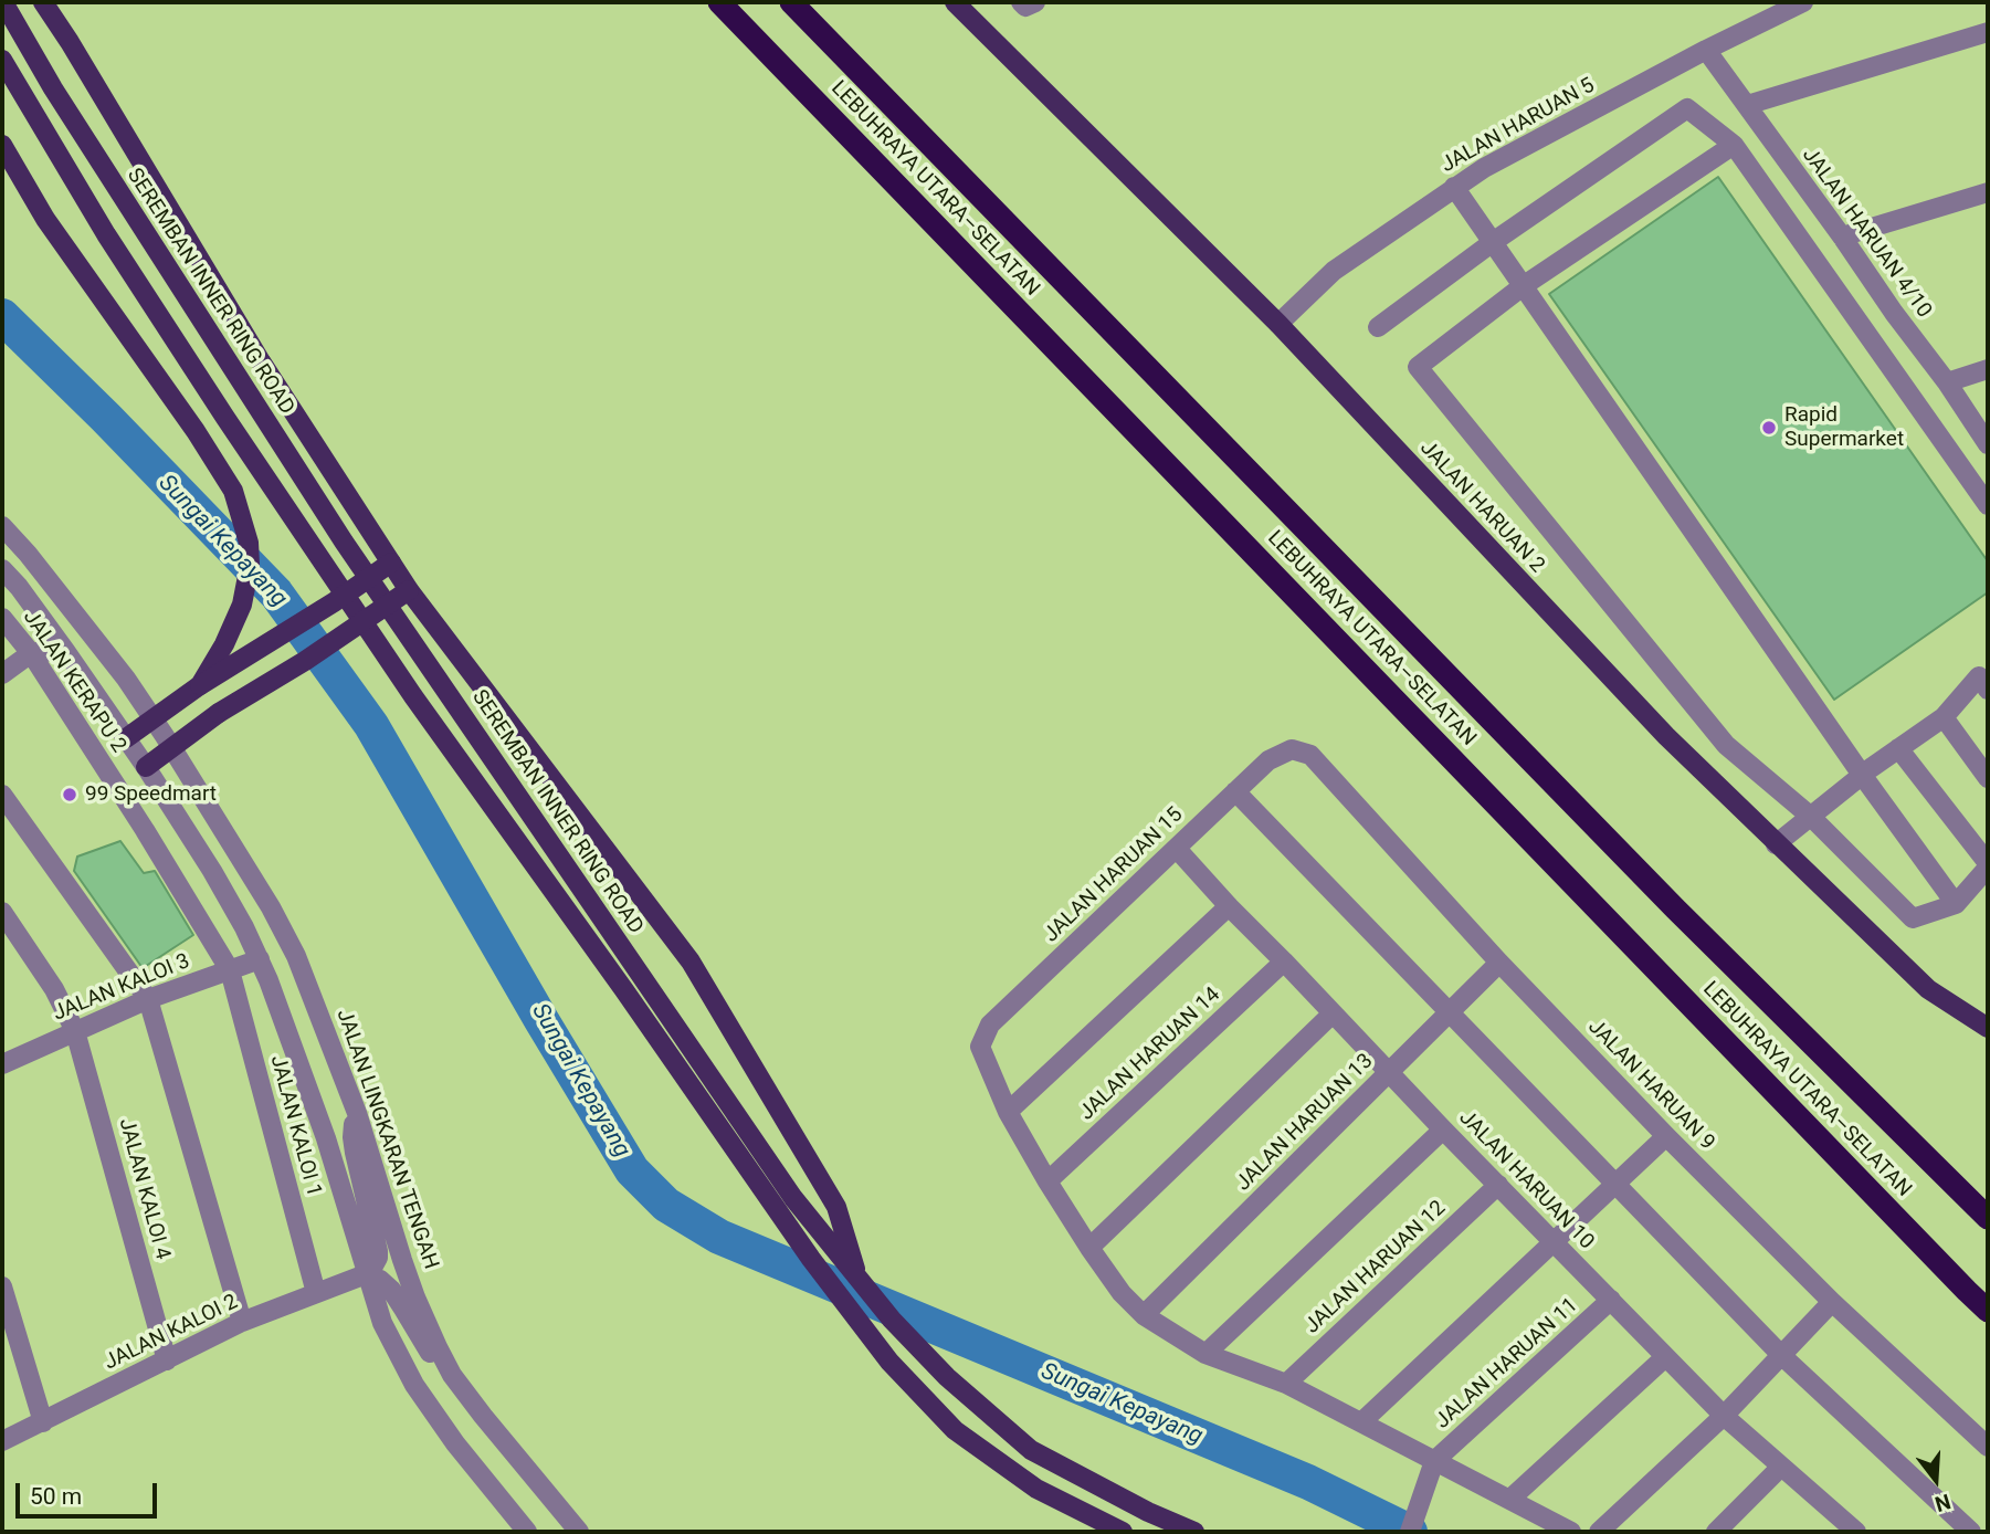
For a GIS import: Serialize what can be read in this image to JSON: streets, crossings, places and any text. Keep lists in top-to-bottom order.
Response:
{
  "streets": {
    "highway": ["LEBUHRAYA UTARA–SELATAN"],
    "main road": ["SEREMBAN INNER RING ROAD", "JALAN HARUAN 2"],
    "street": [
      "JALAN HARUAN 5",
      "JALAN HARUAN 4/10",
      "JALAN KERAPU 2",
      "JALAN HARUAN 15",
      "JALAN KALOI 3",
      "JALAN HARUAN 14",
      "JALAN HARUAN 9",
      "JALAN HARUAN 13",
      "JALAN KALOI 1",
      "JALAN LINGKARAN TENGAH",
      "JALAN HARUAN 10",
      "JALAN KALOI 4",
      "JALAN HARUAN 12",
      "JALAN KALOI 2",
      "JALAN HARUAN 11"
    ]
  },
  "crossings": [
    ["JALAN HARUAN 5", "JALAN HARUAN 4/10"],
    ["JALAN HARUAN 5", "JALAN HARUAN 2"],
    ["JALAN KERAPU 2", "JALAN KALOI 3"],
    ["JALAN KERAPU 2", "JALAN KALOI 1"],
    ["JALAN HARUAN 15", "JALAN HARUAN 9"],
    ["JALAN HARUAN 15", "JALAN HARUAN 10"],
    ["JALAN KALOI 3", "JALAN KALOI 1"],
    ["JALAN KALOI 3", "JALAN KALOI 4"],
    ["JALAN HARUAN 14", "JALAN HARUAN 10"],
    ["JALAN HARUAN 9", "JALAN HARUAN 13"],
    ["JALAN HARUAN 13", "JALAN HARUAN 10"],
    ["JALAN KALOI 1", "JALAN KALOI 2"],
    ["JALAN HARUAN 10", "JALAN HARUAN 12"],
    ["JALAN HARUAN 10", "JALAN HARUAN 11"],
    ["JALAN KALOI 4", "JALAN KALOI 2"]
  ],
  "water": ["Sungai Kepayang"],
  "places": ["Rapid Supermarket", "99 Speedmart"],
  "scale_bar": "50 m",
  "north": "bottom"
}
